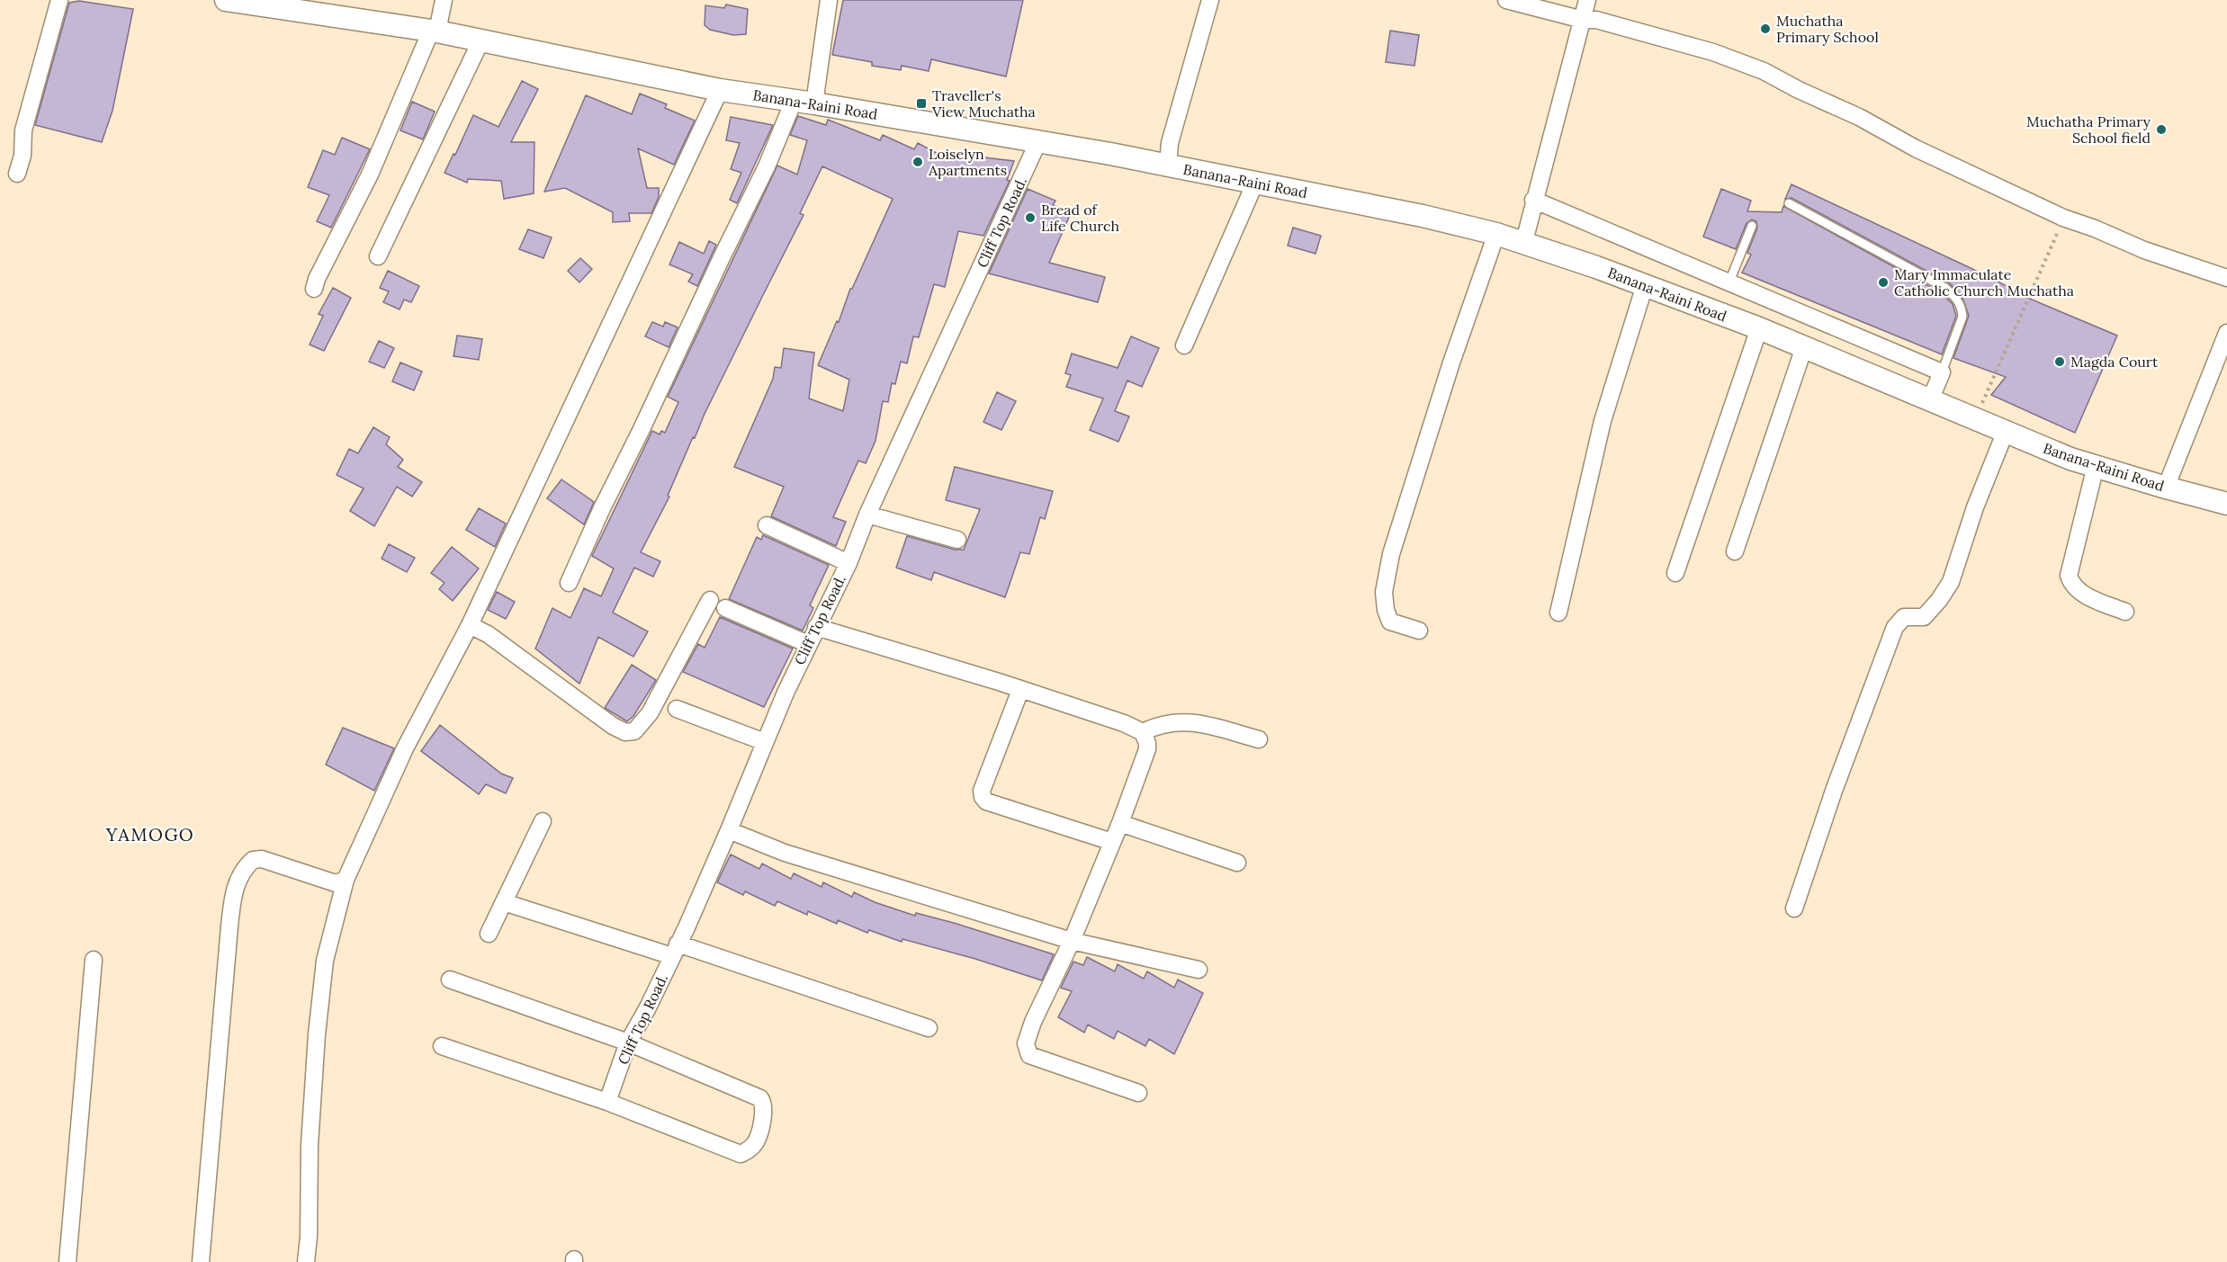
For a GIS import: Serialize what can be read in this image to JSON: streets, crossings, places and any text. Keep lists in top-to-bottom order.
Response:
{
  "streets": {
    "main road": ["Banana-Raini Road"],
    "street": ["Cliff Top Road."]
  },
  "crossings": [
    ["Banana-Raini Road", "Cliff Top Road."]
  ],
  "districts": ["YAMOGO"],
  "places": {
    "other": [
      "Muchatha Primary School",
      "Muchatha Primary School field",
      "Loiselyn Apartments",
      "Bread of Life Church",
      "Mary Immaculate Catholic Church Muchatha",
      "Magda Court"
    ],
    "transit": ["Traveller's View Muchatha"]
  }
}
